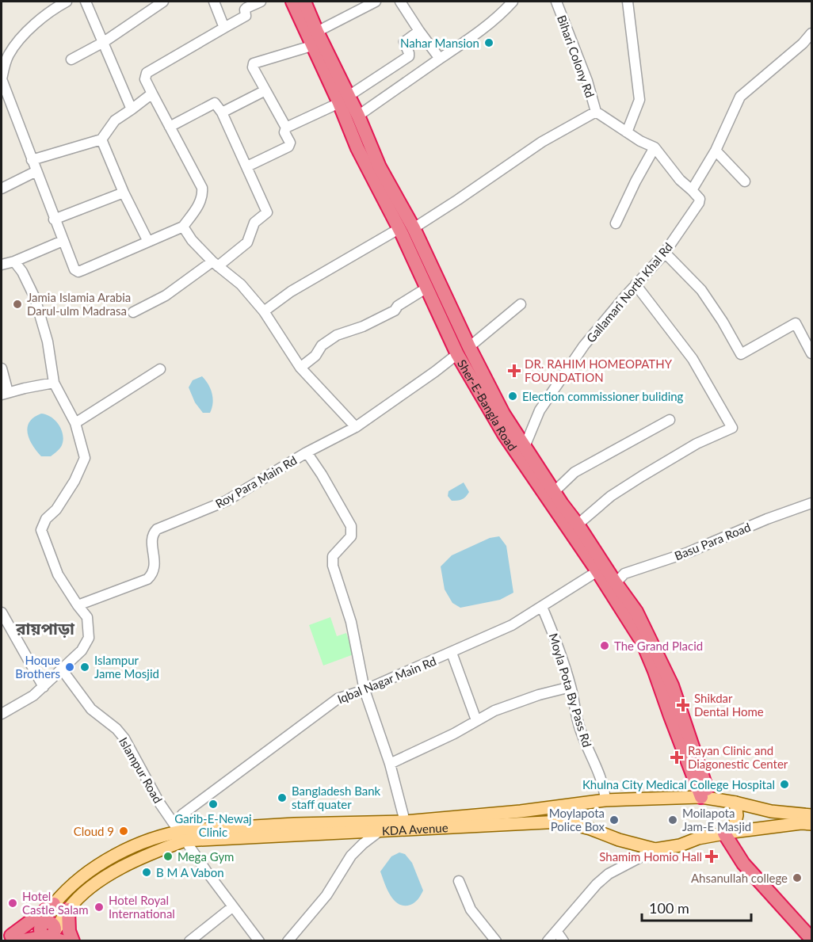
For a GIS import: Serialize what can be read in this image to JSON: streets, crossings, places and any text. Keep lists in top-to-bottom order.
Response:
{
  "streets": {
    "highway": ["Sher-E-Bangla Road"],
    "main road": ["KDA Avenue"],
    "street": [
      "Bihari Colony Rd",
      "Gallamari North Khal Rd",
      "Roy Para Main Rd",
      "Basu Para Road",
      "Iqbal Nagar Main Rd",
      "Moyla Pota By Pass Rd",
      "Islampur Road"
    ]
  },
  "crossings": [
    ["Gallamari North Khal Rd", "Sher-E-Bangla Road"],
    ["Sher-E-Bangla Road", "Roy Para Main Rd"],
    ["Sher-E-Bangla Road", "Basu Para Road"],
    ["Sher-E-Bangla Road", "Iqbal Nagar Main Rd"],
    ["Sher-E-Bangla Road", "KDA Avenue"],
    ["Iqbal Nagar Main Rd", "Moyla Pota By Pass Rd"],
    ["Iqbal Nagar Main Rd", "Islampur Road"],
    ["Iqbal Nagar Main Rd", "KDA Avenue"],
    ["Moyla Pota By Pass Rd", "KDA Avenue"],
    ["Islampur Road", "KDA Avenue"]
  ],
  "districts": ["রায়পাড়া"],
  "places": {
    "other": [
      "Nahar Mansion",
      "Jamia Islamia Arabia Darul-ulm Madrasa",
      "Election commissioner buliding",
      "The Grand Placid",
      "Hoque Brothers",
      "Islampur Jame Mosjid",
      "Khulna City Medical College Hospital",
      "Bangladesh Bank staff quater",
      "Garib-E-Newaj Clinic",
      "Moylapota Police Box",
      "Moilapota Jam-E Masjid",
      "Cloud 9",
      "Mega Gym",
      "B M A Vabon",
      "Ahsanullah college",
      "Hotel Castle Salam",
      "Hotel Royal International"
    ],
    "health": [
      "DR. RAHIM HOMEOPATHY FOUNDATION",
      "Shikdar Dental Home",
      "Rayan Clinic and Diagonestic Center",
      "Shamim Homio Hall"
    ]
  },
  "scale_bar": "100 m"
}
